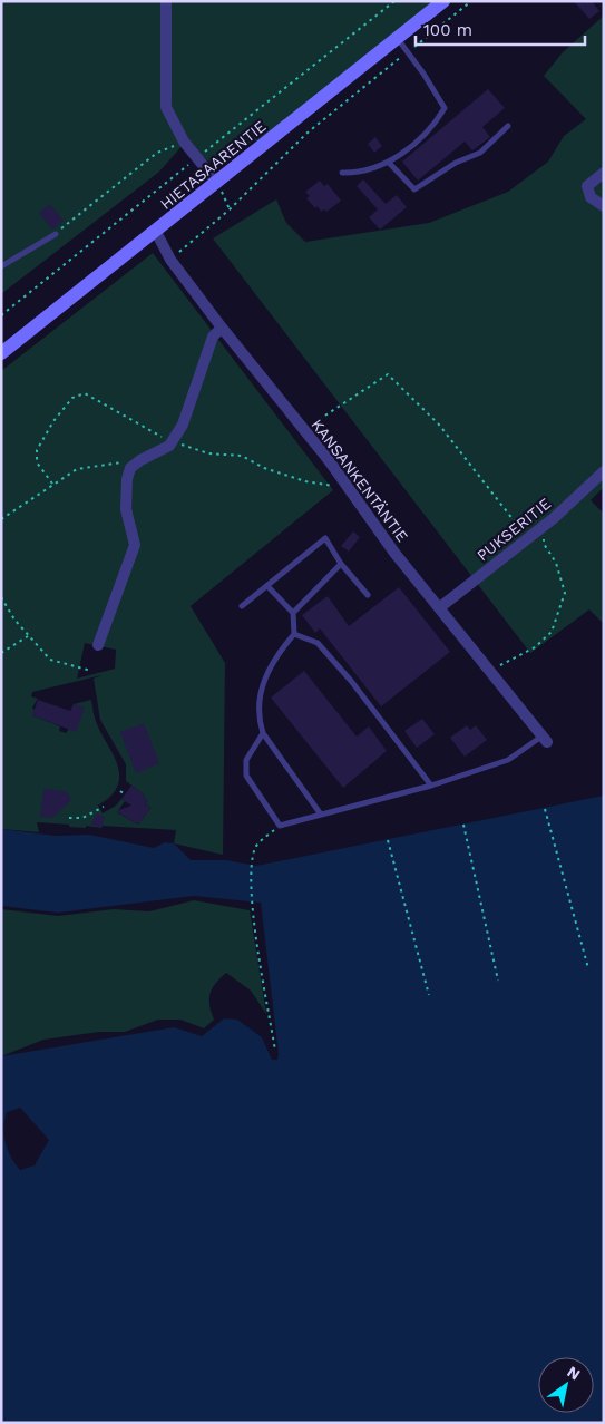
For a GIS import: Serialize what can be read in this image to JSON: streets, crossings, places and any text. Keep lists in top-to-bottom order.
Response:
{
  "streets": {
    "street": ["HIETASAARENTIE", "KANSANKENTÄNTIE", "PUKSERITIE"]
  },
  "crossings": [
    ["HIETASAARENTIE", "KANSANKENTÄNTIE"],
    ["KANSANKENTÄNTIE", "PUKSERITIE"]
  ],
  "scale_bar": "100 m",
  "north": "top right"
}
